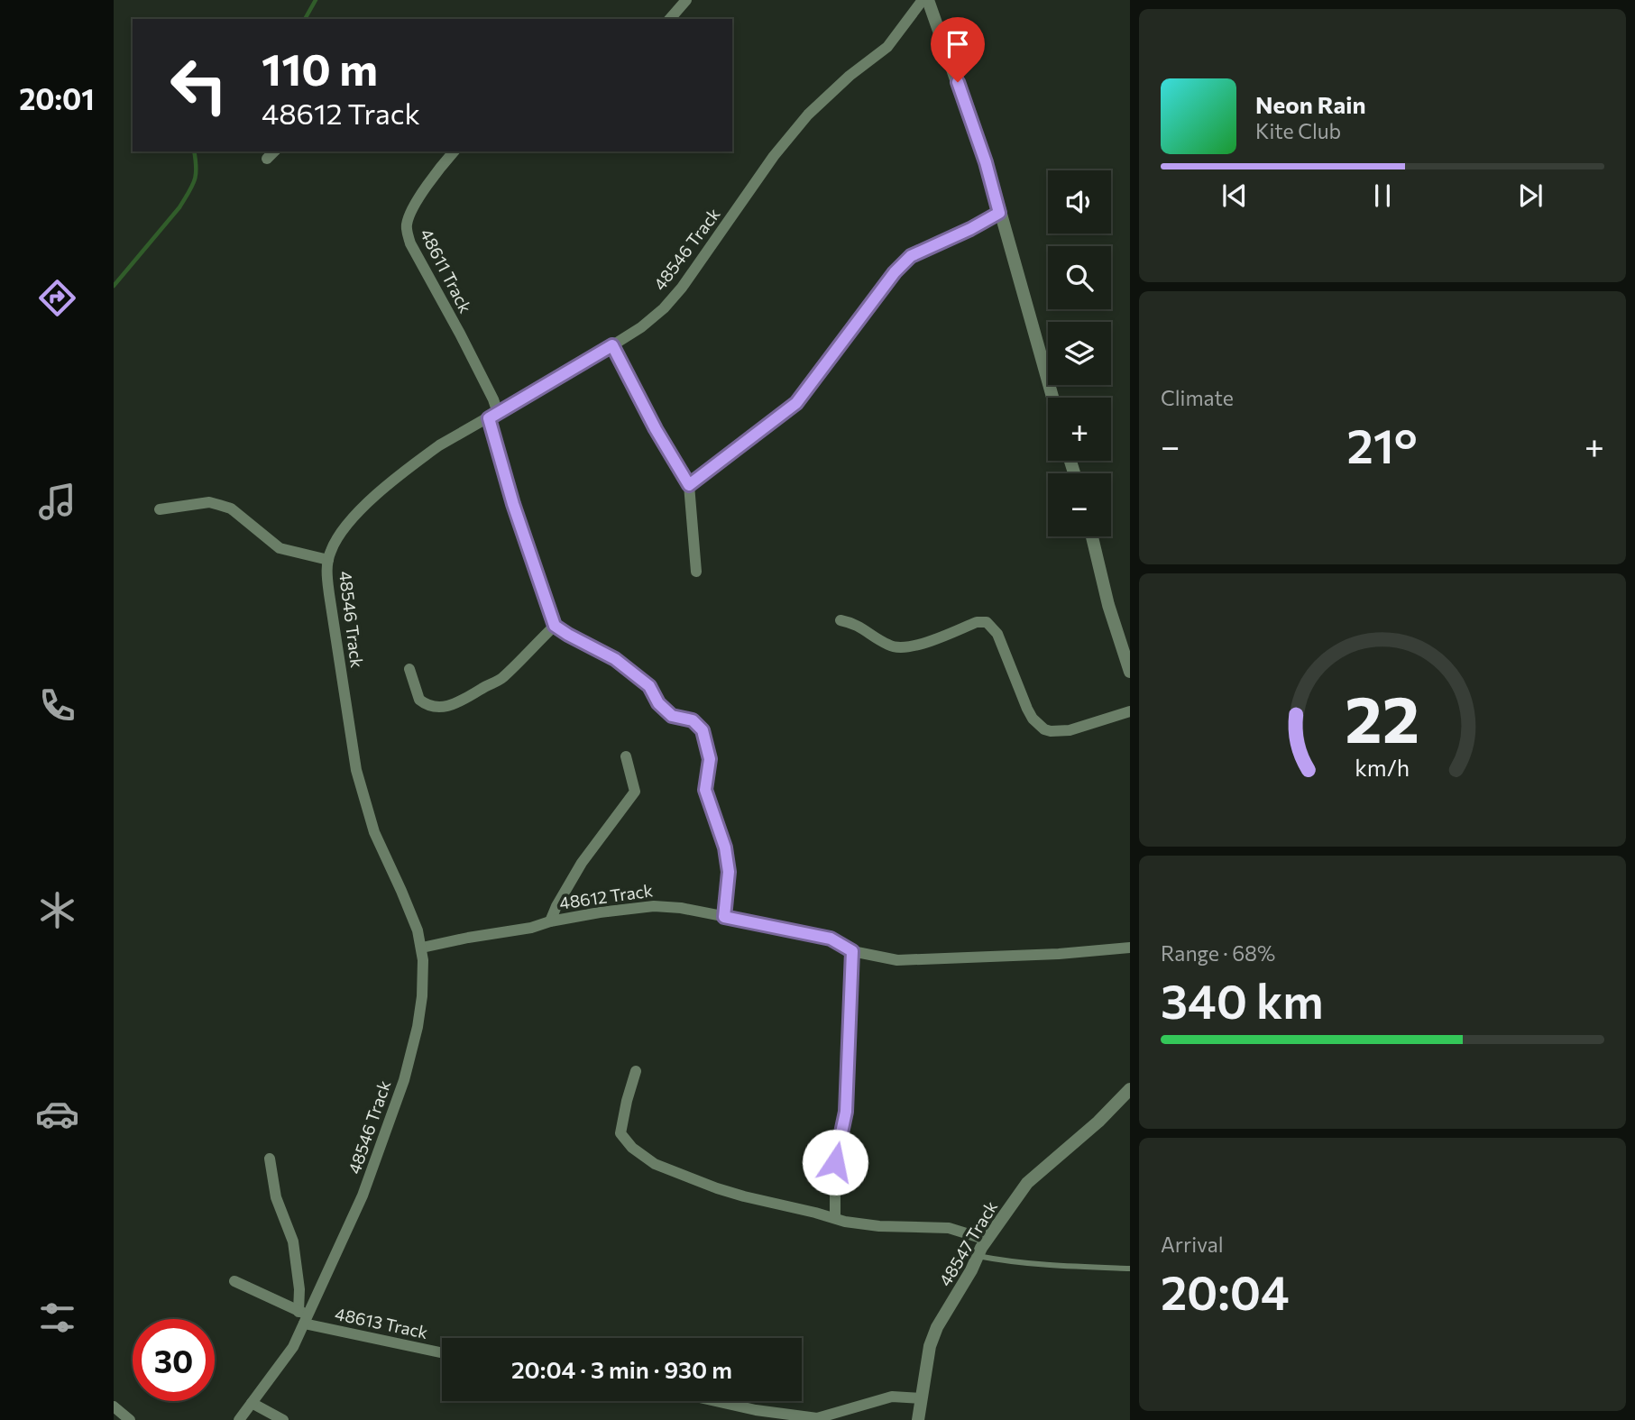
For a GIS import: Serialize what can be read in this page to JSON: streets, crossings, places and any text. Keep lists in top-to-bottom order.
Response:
{
  "streets": {
    "street": [
      "48546 Track",
      "48611 Track",
      "48612 Track",
      "48547 Track",
      "48613 Track"
    ]
  },
  "crossings": [
    ["48546 Track", "48611 Track"],
    ["48546 Track", "48612 Track"],
    ["48546 Track", "48613 Track"]
  ],
  "page": {
    "tabs": "20:01",
    "turn": ["110 m", "48612 Track"],
    "song": ["Neon Rain", "Kite Club"],
    "map_buttons": ["+", "−"],
    "tile": [
      "Climate",
      ["Range · 68%", "340 km"],
      ["Arrival", "20:04"]
    ],
    "heat": ["−", "21°", "+"],
    "limit": "30",
    "trip": "20:04 · 3 min · 930 m",
    "gauge": ["22", "km/h"]
  }
}
